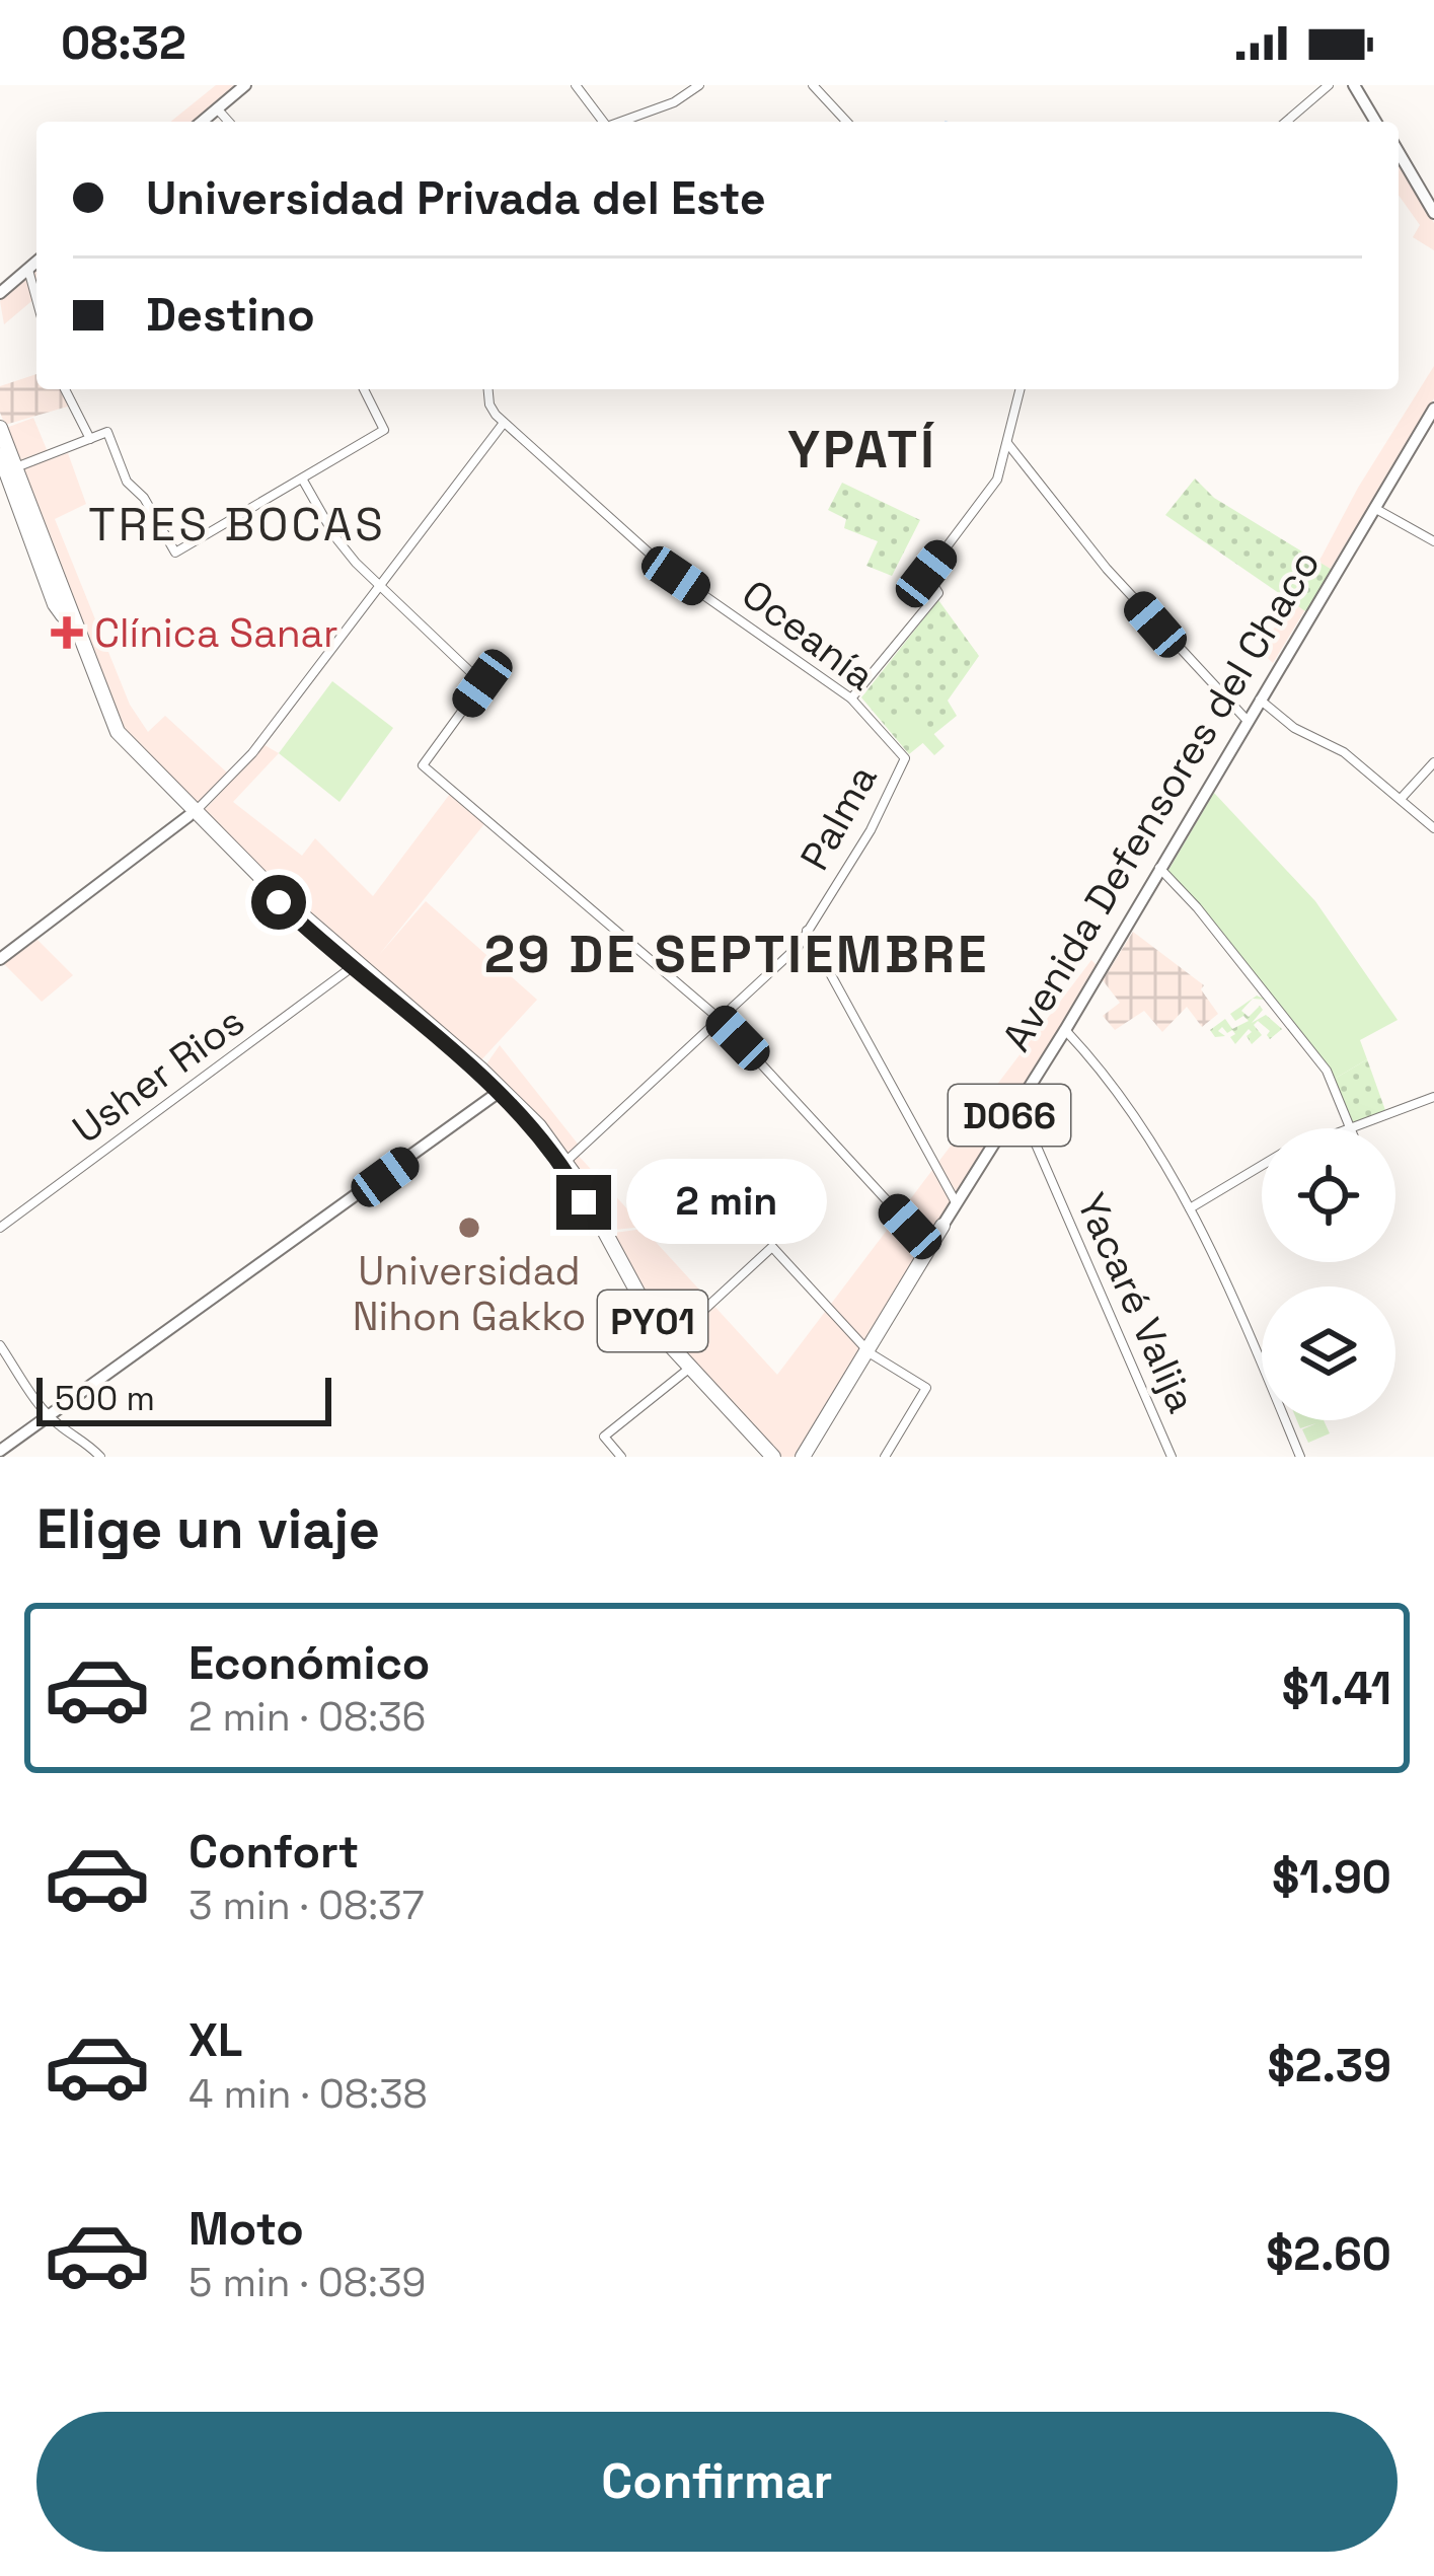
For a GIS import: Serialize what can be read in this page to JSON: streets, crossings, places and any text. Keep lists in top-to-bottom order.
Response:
{
  "streets": {
    "highway": ["Avenida Defensores del Chaco", "D066", "PY01"],
    "street": [
      "Oceanía",
      "Palma",
      "Usher Rios",
      "Yacaré Valija"
    ]
  },
  "crossings": [
    ["Oceanía", "Palma"],
    ["Avenida Defensores del Chaco", "Yacaré Valija"],
    ["Usher Rios", "PY01"]
  ],
  "districts": ["YPATÍ", "TRES BOCAS", "29 DE SEPTIEMBRE"],
  "places": {
    "health": ["Clínica Sanar"],
    "other": ["Universidad Nihon Gakko"]
  },
  "scale_bar": "500 m",
  "page": {
    "status": "08:32",
    "banner": ["Universidad Privada del Este", "Destino"],
    "bubble": "2 min",
    "scale": "500 m",
    "heading": "Elige un viaje",
    "list": [
      {
        "name": "Económico",
        "note": "2 min · 08:36",
        "value": "$1.41"
      },
      {
        "name": "Confort",
        "note": "3 min · 08:37",
        "value": "$1.90"
      },
      {
        "name": "XL",
        "note": "4 min · 08:38",
        "value": "$2.39"
      },
      {
        "name": "Moto",
        "note": "5 min · 08:39",
        "value": "$2.60"
      }
    ],
    "buttons": "Confirmar"
  }
}
